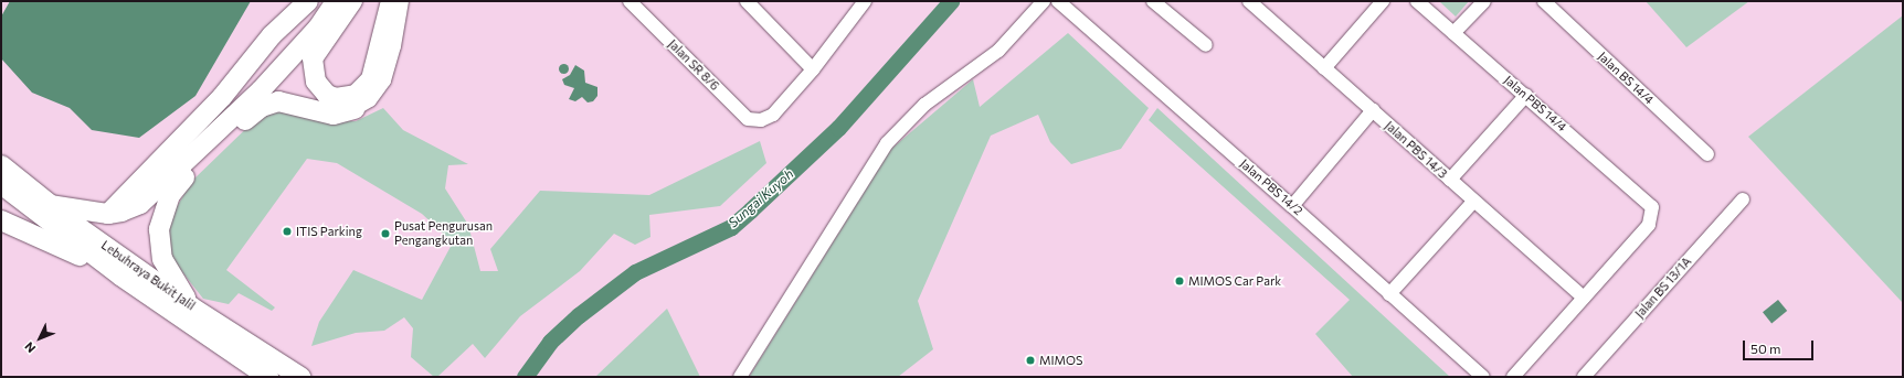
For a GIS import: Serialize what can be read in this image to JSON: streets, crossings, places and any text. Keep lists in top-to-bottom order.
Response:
{
  "streets": {
    "highway": ["Lebuhraya Bukit Jalil"],
    "street": [
      "Jalan SR 8/6",
      "Jalan BS 14/4",
      "Jalan PBS 14/4",
      "Jalan PBS 14/3",
      "Jalan PBS 14/2",
      "Jalan BS 13/1A"
    ]
  },
  "crossings": [
    ["Jalan PBS 14/4", "Jalan PBS 14/3"]
  ],
  "water": ["Sungai Kuyoh"],
  "places": [
    "ITIS Parking",
    "Pusat Pengurusan Pengangkutan",
    "MIMOS Car Park",
    "MIMOS"
  ],
  "scale_bar": "50 m",
  "north": "bottom left"
}
